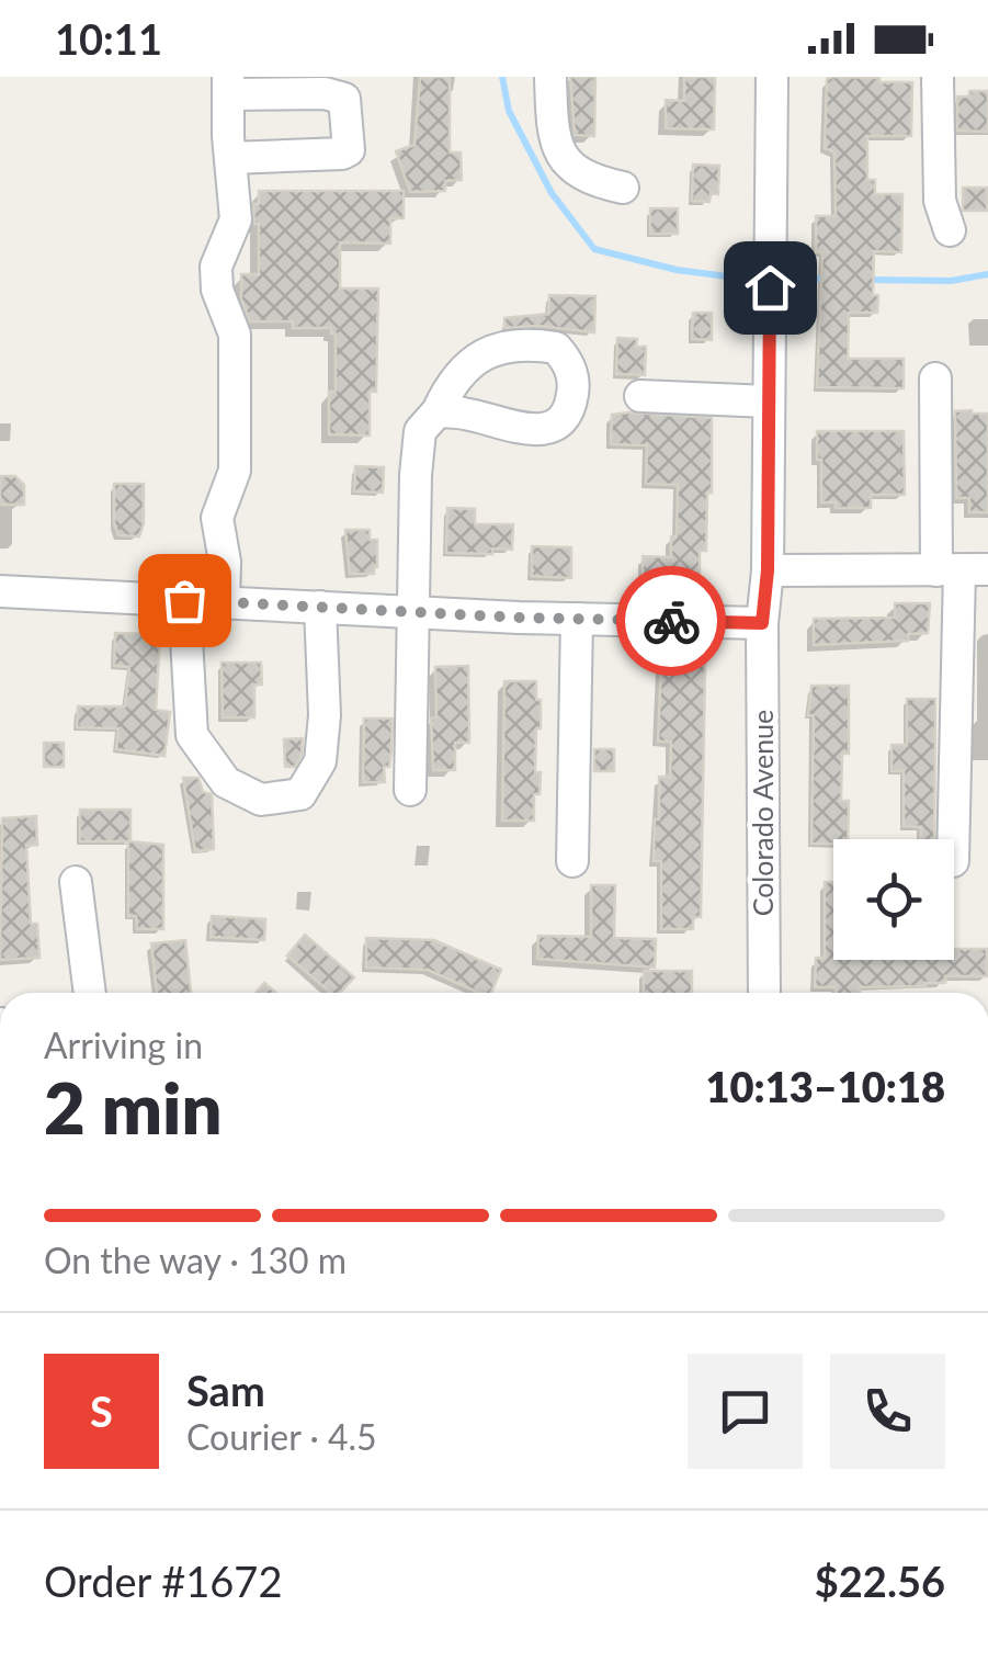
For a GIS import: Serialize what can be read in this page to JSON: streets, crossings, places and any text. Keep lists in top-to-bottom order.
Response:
{
  "streets": {
    "street": ["Colorado Avenue"]
  },
  "page": {
    "status": "10:11",
    "heading": ["2 min", "Arriving in", "10:13–10:18"],
    "panel": [
      "Sam",
      "Courier · 4.5",
      "Order #1672",
      "$22.56"
    ],
    "bar": "On the way · 130 m",
    "round": "S"
  }
}
